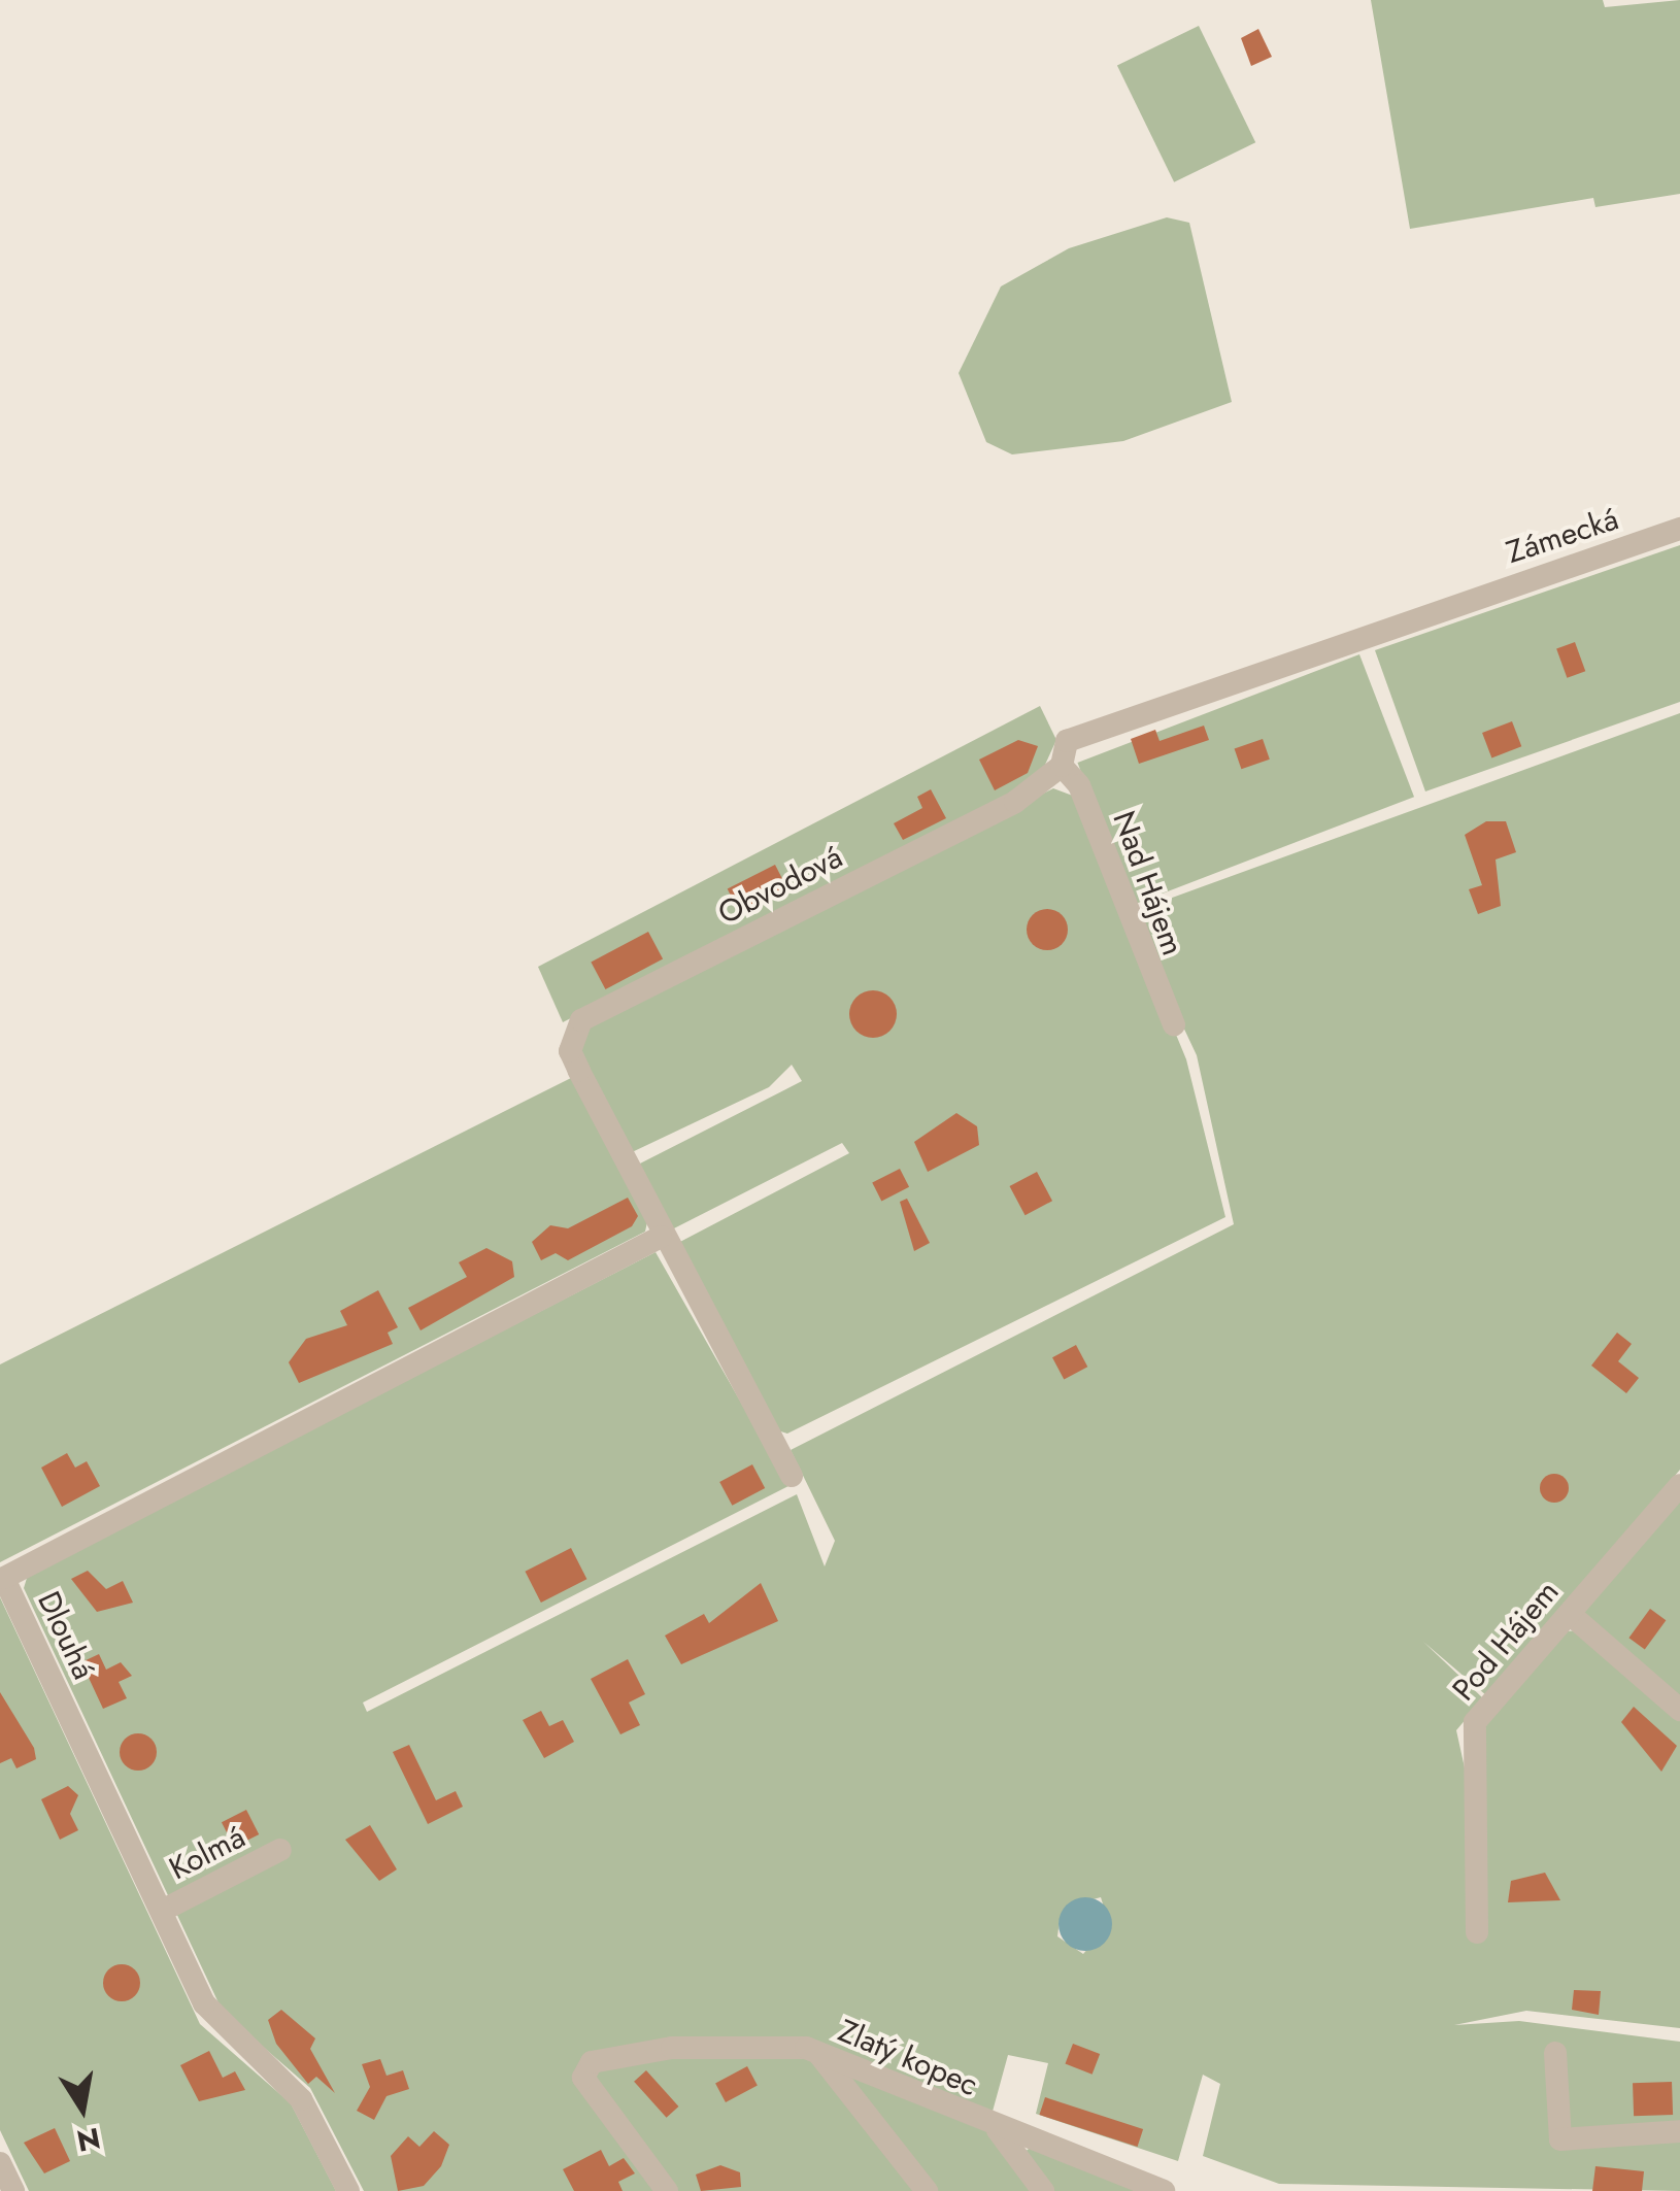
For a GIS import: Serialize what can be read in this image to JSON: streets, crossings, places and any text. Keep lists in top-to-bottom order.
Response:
{
  "streets": {
    "street": [
      "Zámecká",
      "Nad Hájem",
      "Obvodová",
      "Dlouhá",
      "Pod Hájem",
      "Kolmá",
      "Zlatý kopec"
    ]
  },
  "crossings": [
    ["Zámecká", "Obvodová"],
    ["Nad Hájem", "Obvodová"],
    ["Obvodová", "Dlouhá"],
    ["Dlouhá", "Kolmá"]
  ],
  "north": "bottom"
}
